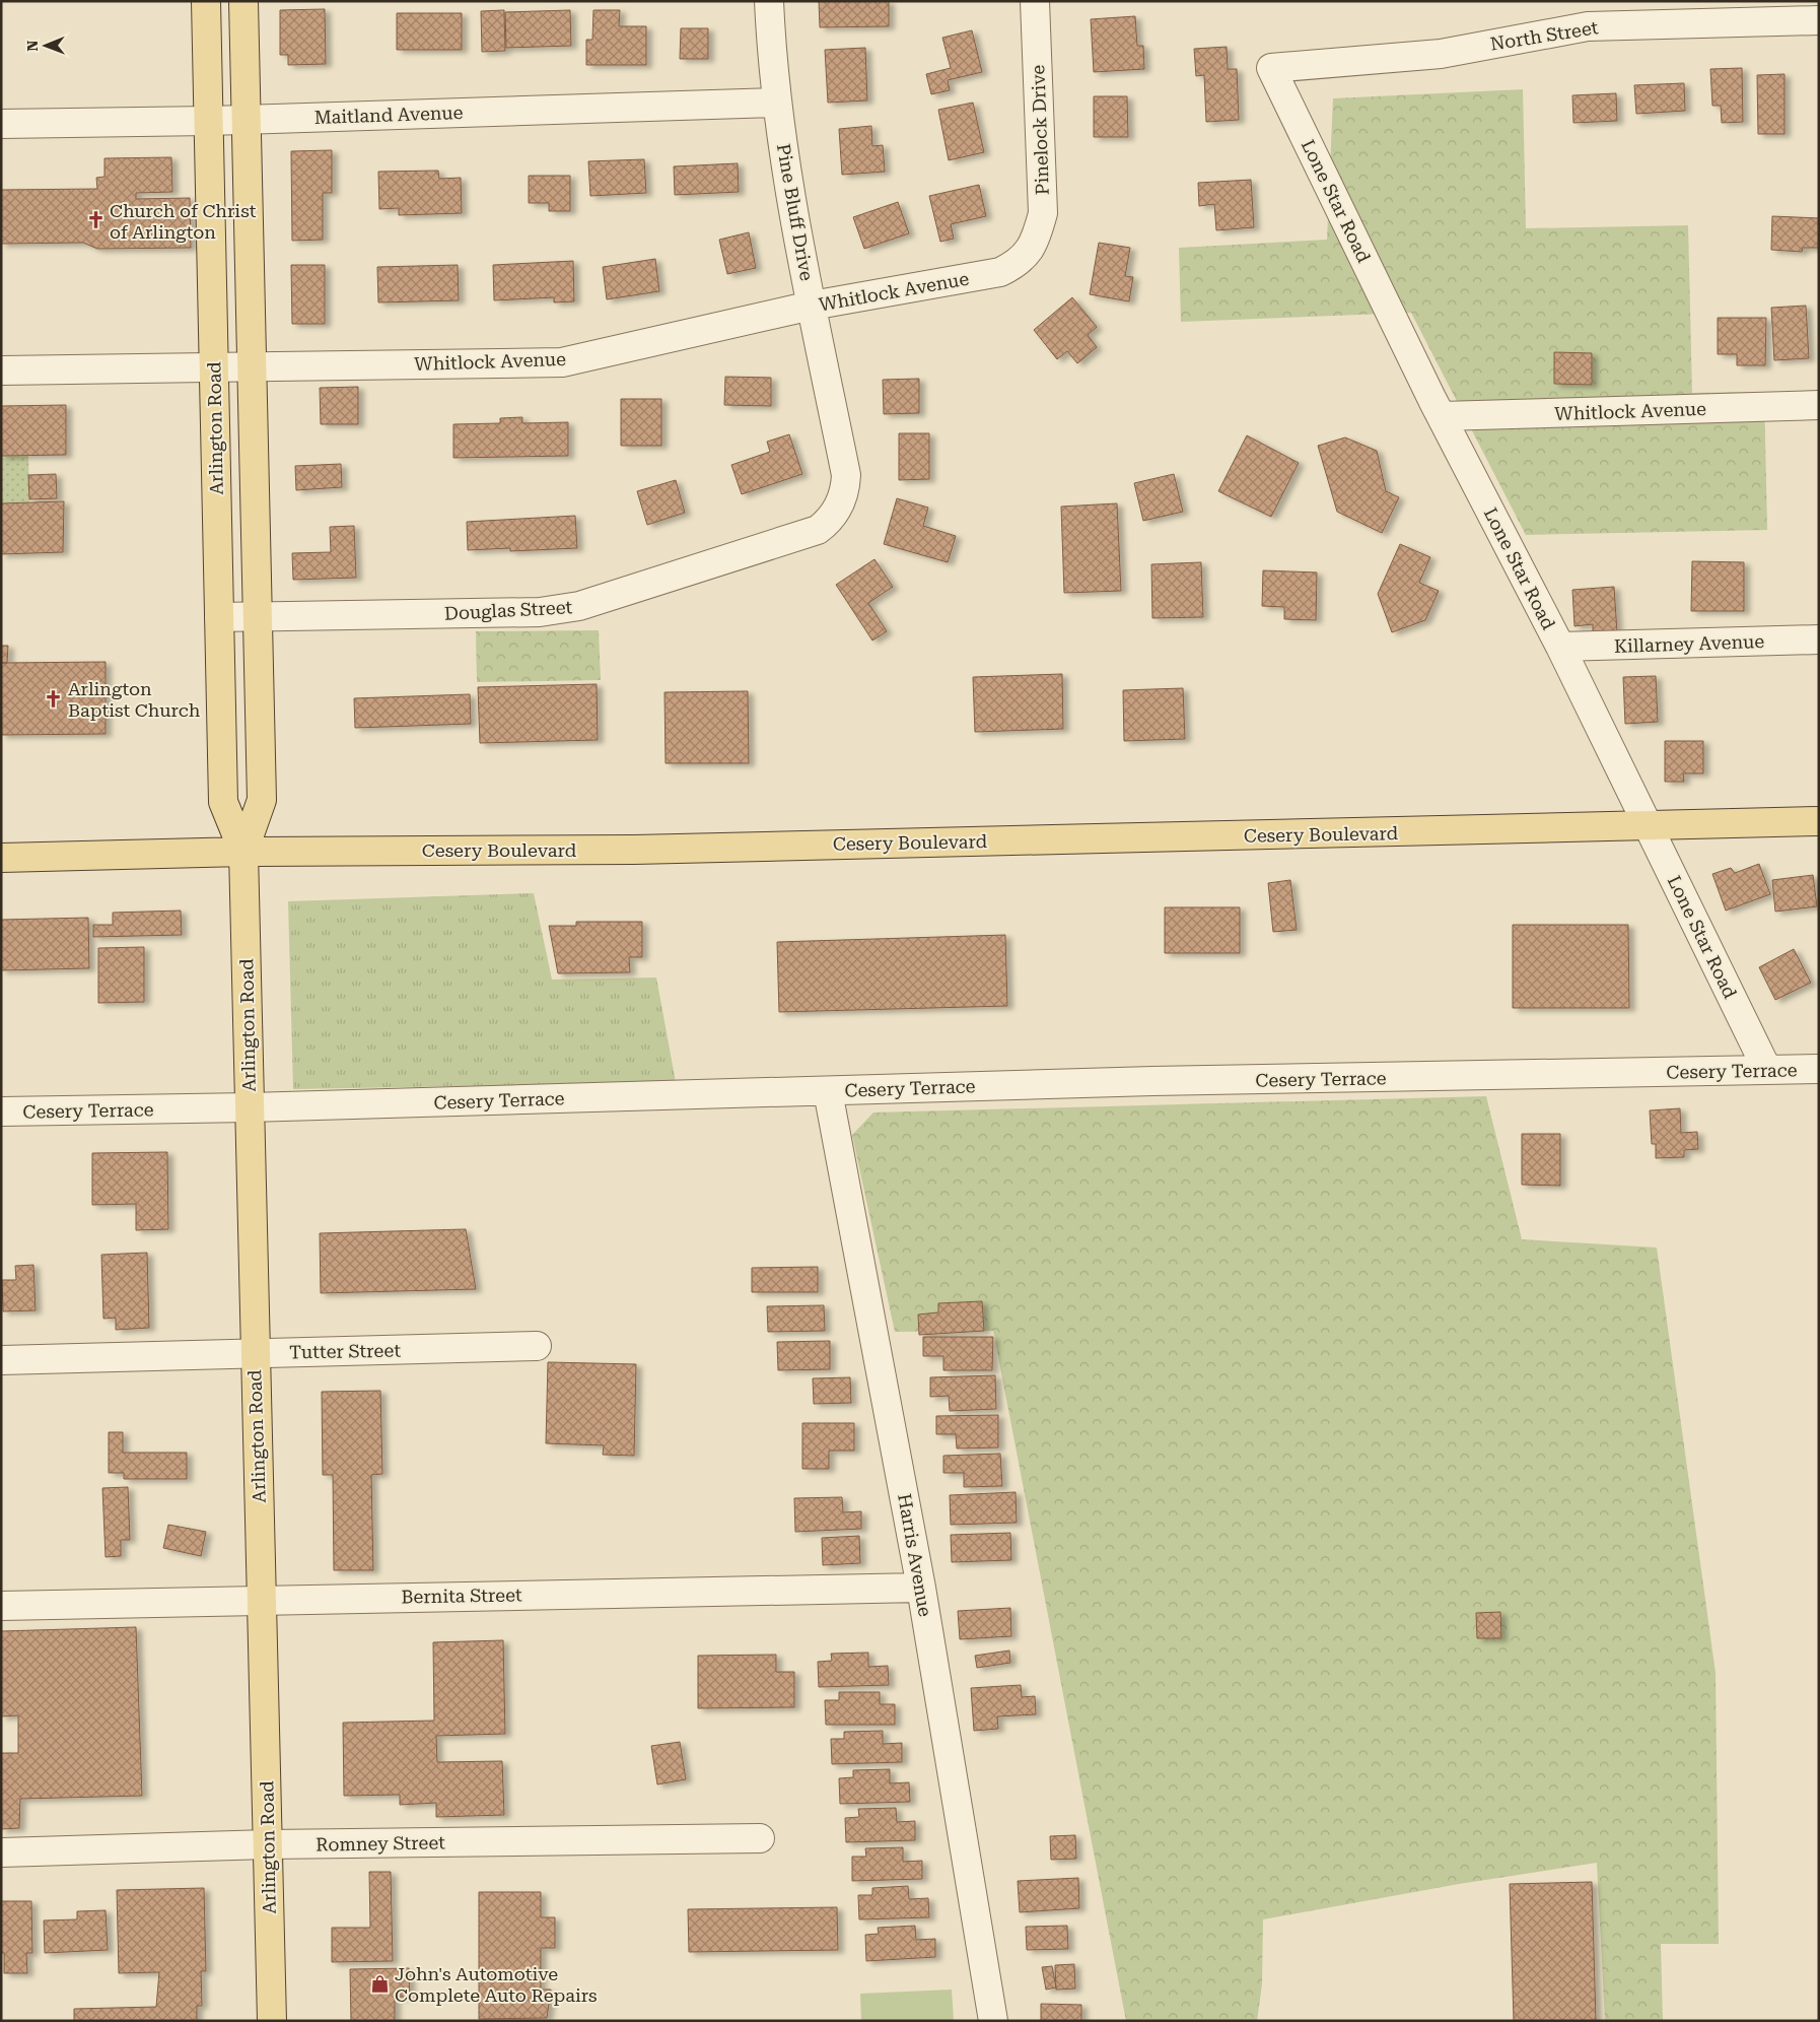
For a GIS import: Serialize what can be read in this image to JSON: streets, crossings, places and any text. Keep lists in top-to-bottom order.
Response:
{
  "streets": {
    "main road": ["Arlington Road", "Cesery Boulevard"],
    "street": [
      "North Street",
      "Maitland Avenue",
      "Pinelock Drive",
      "Lone Star Road",
      "Pine Bluff Drive",
      "Whitlock Avenue",
      "Douglas Street",
      "Killarney Avenue",
      "Cesery Terrace",
      "Tutter Street",
      "Harris Avenue",
      "Bernita Street",
      "Romney Street"
    ]
  },
  "crossings": [
    ["North Street", "Lone Star Road"],
    ["Maitland Avenue", "Pine Bluff Drive"],
    ["Maitland Avenue", "Arlington Road"],
    ["Pinelock Drive", "Whitlock Avenue"],
    ["Lone Star Road", "Whitlock Avenue"],
    ["Lone Star Road", "Killarney Avenue"],
    ["Lone Star Road", "Cesery Boulevard"],
    ["Lone Star Road", "Cesery Terrace"],
    ["Pine Bluff Drive", "Whitlock Avenue"],
    ["Pine Bluff Drive", "Douglas Street"],
    ["Whitlock Avenue", "Arlington Road"],
    ["Arlington Road", "Douglas Street"],
    ["Arlington Road", "Cesery Boulevard"],
    ["Arlington Road", "Cesery Terrace"],
    ["Arlington Road", "Tutter Street"],
    ["Arlington Road", "Bernita Street"],
    ["Arlington Road", "Romney Street"],
    ["Cesery Terrace", "Harris Avenue"],
    ["Harris Avenue", "Bernita Street"]
  ],
  "places": {
    "church": ["Church of Christ of Arlington", "Arlington Baptist Church"],
    "shop": ["John's Automotive Complete Auto Repairs"]
  },
  "north": "left"
}
